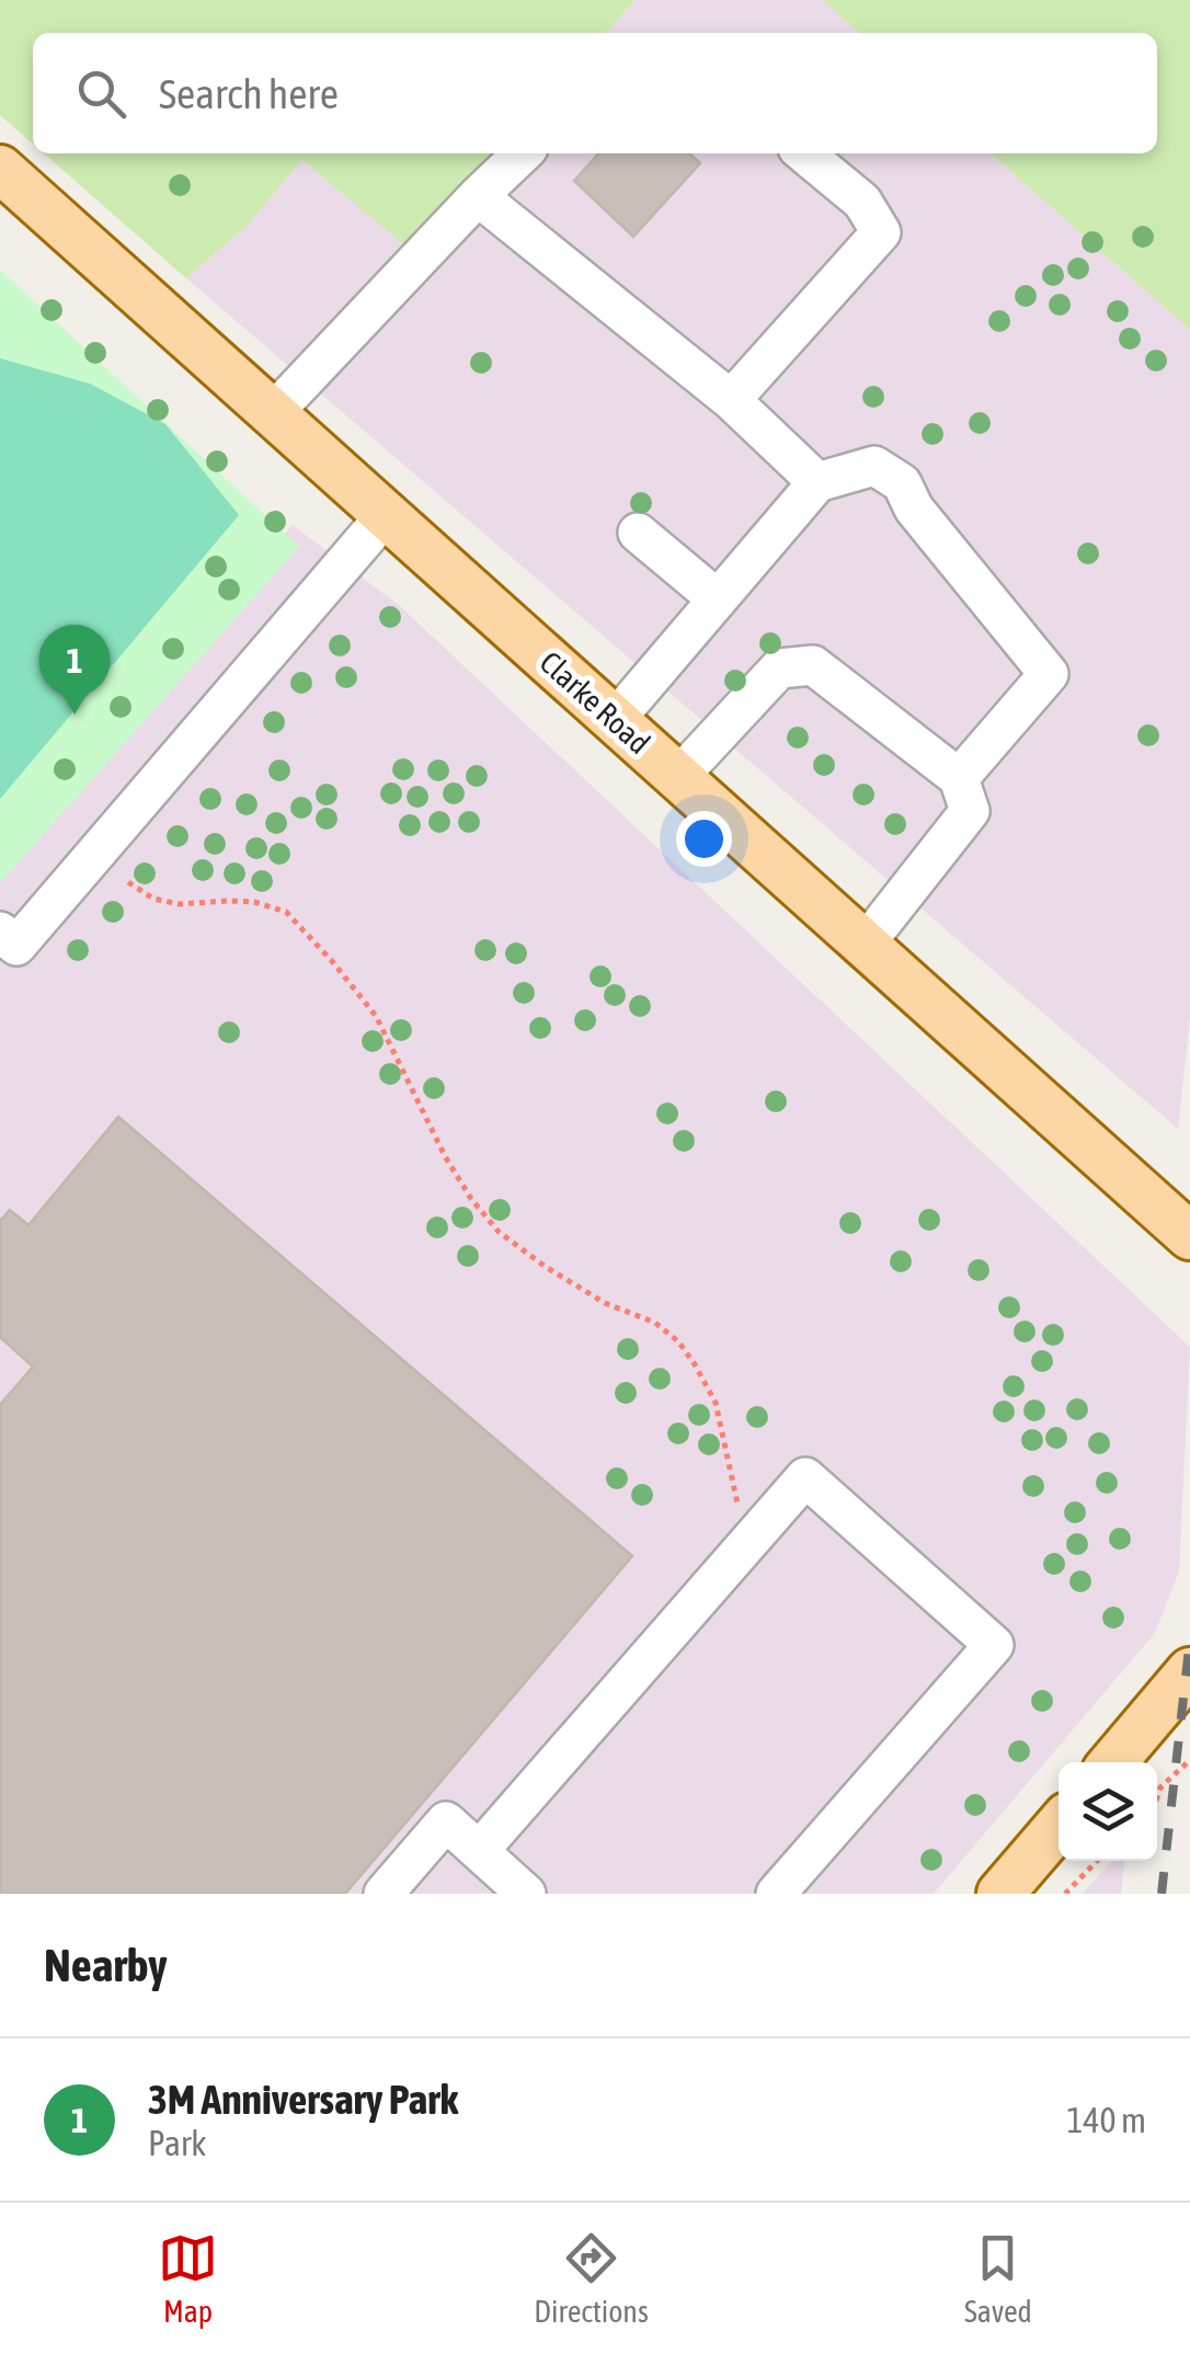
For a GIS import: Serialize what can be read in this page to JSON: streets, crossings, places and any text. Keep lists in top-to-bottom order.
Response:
{
  "streets": {
    "main road": ["Clarke Road"]
  },
  "page": {
    "search": "Search here",
    "pins": "1",
    "heading": "Nearby",
    "list": [
      {
        "mark": "1",
        "name": "3M Anniversary Park",
        "note": "Park",
        "value": "140 m"
      }
    ],
    "nav": ["Map", "Directions", "Saved"]
  }
}
